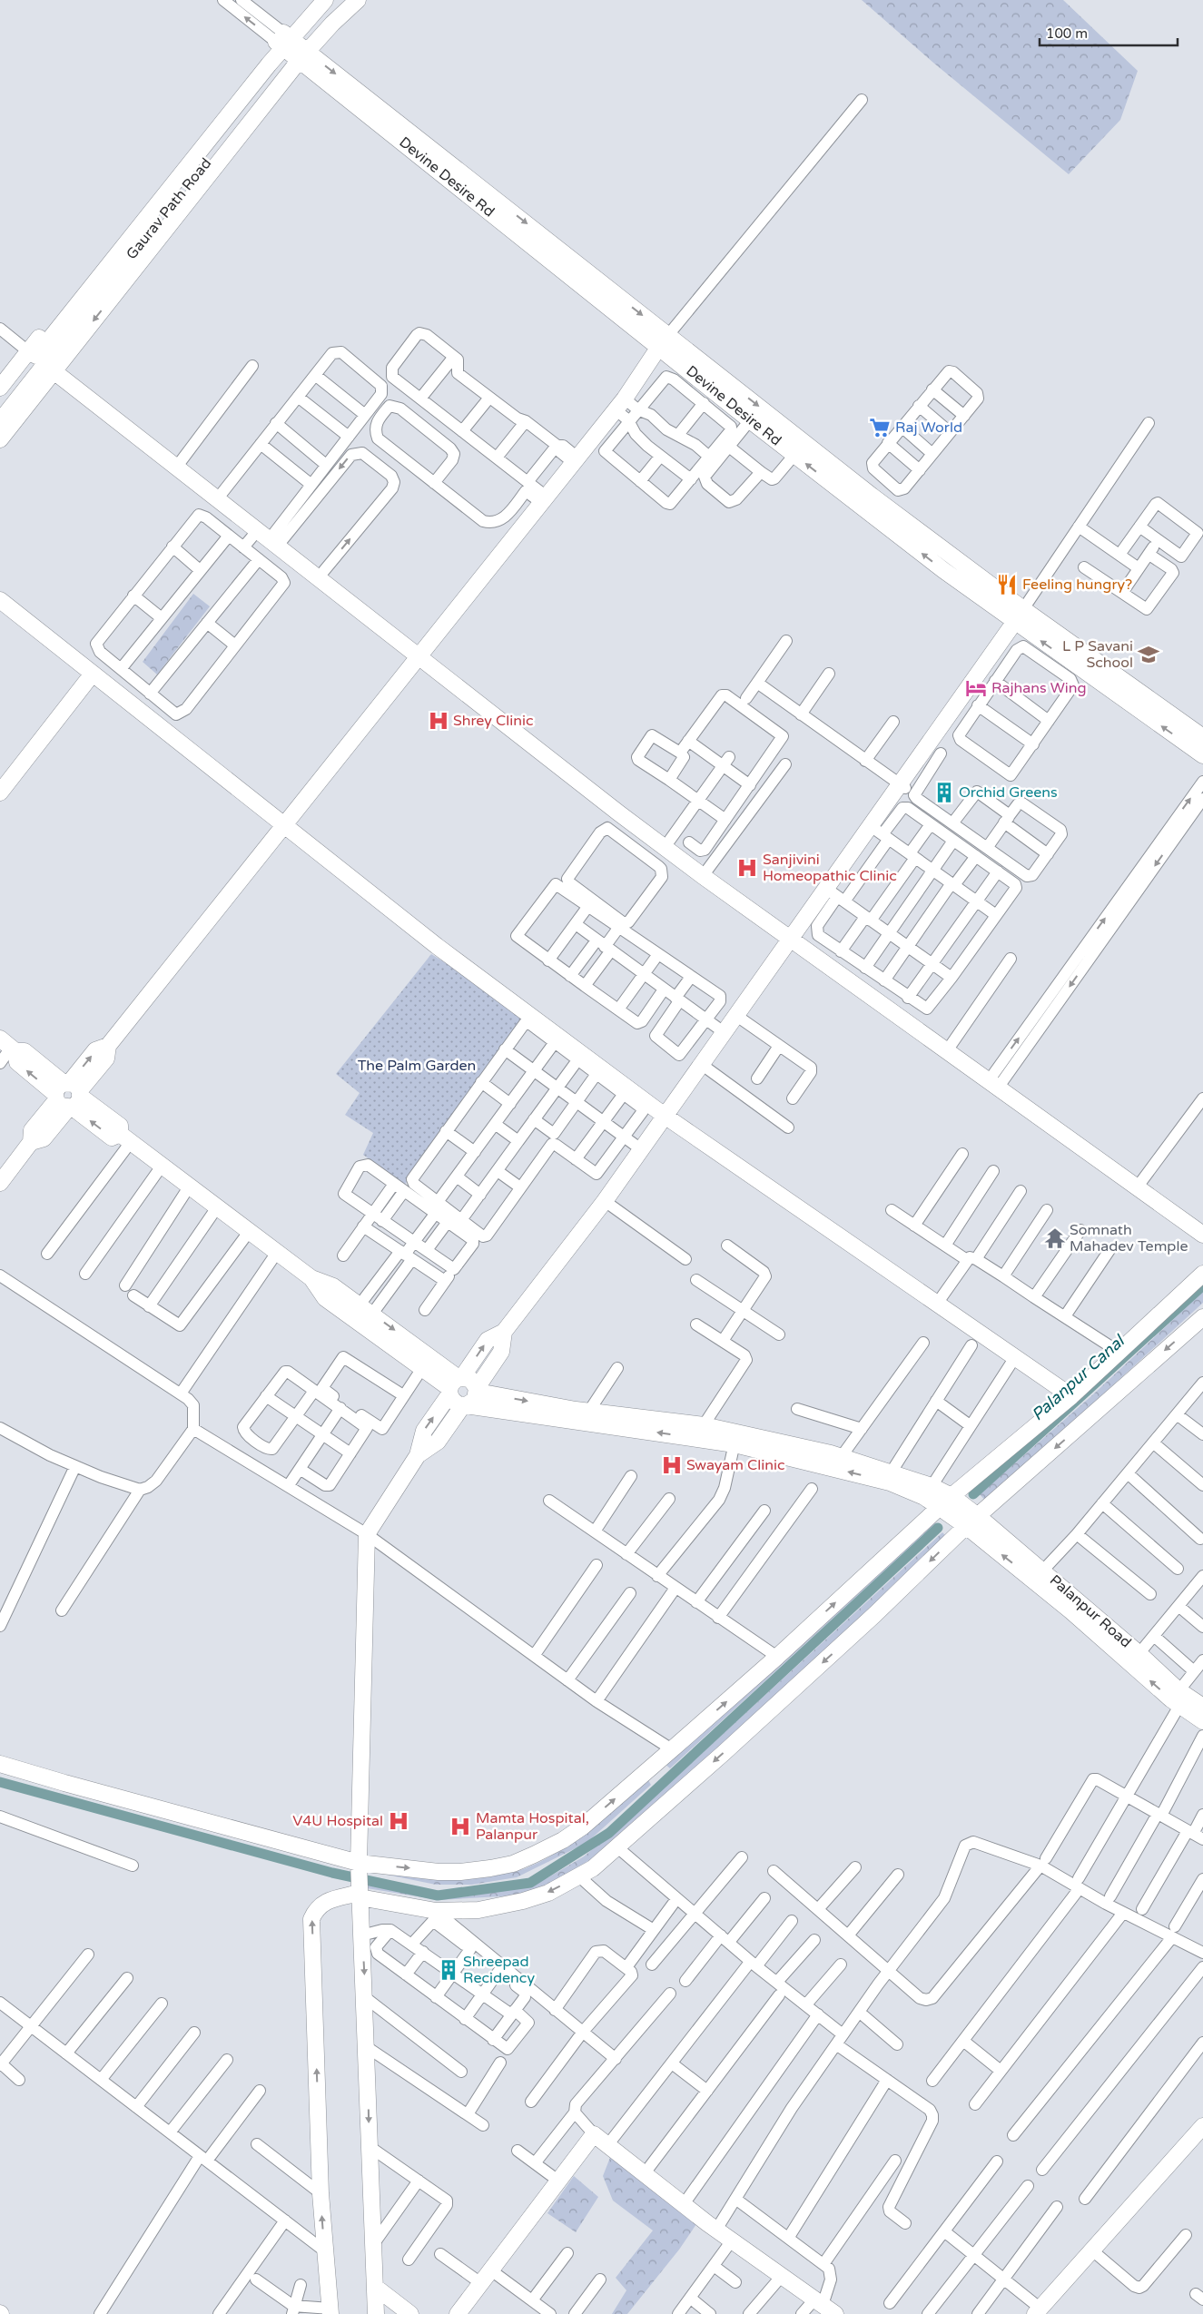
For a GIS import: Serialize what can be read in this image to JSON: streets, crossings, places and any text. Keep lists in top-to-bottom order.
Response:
{
  "streets": {
    "street": ["Devine Desire Rd", "Gaurav Path Road", "Palanpur Road"]
  },
  "crossings": [
    ["Devine Desire Rd", "Gaurav Path Road"]
  ],
  "water": ["Palanpur Canal"],
  "parks": ["The Palm Garden"],
  "places": {
    "supermarket": ["Raj World"],
    "restaurant": ["Feeling hungry?"],
    "school or university": ["L P Savani School"],
    "hotel": ["Rajhans Wing"],
    "hospital": [
      "Shrey Clinic",
      "Sanjivini Homeopathic Clinic",
      "Swayam Clinic",
      "V4U Hospital",
      "Mamta Hospital, Palanpur"
    ],
    "building": ["Orchid Greens", "Shreepad Recidency"],
    "temple": ["Somnath Mahadev Temple"]
  },
  "scale_bar": "100 m"
}
